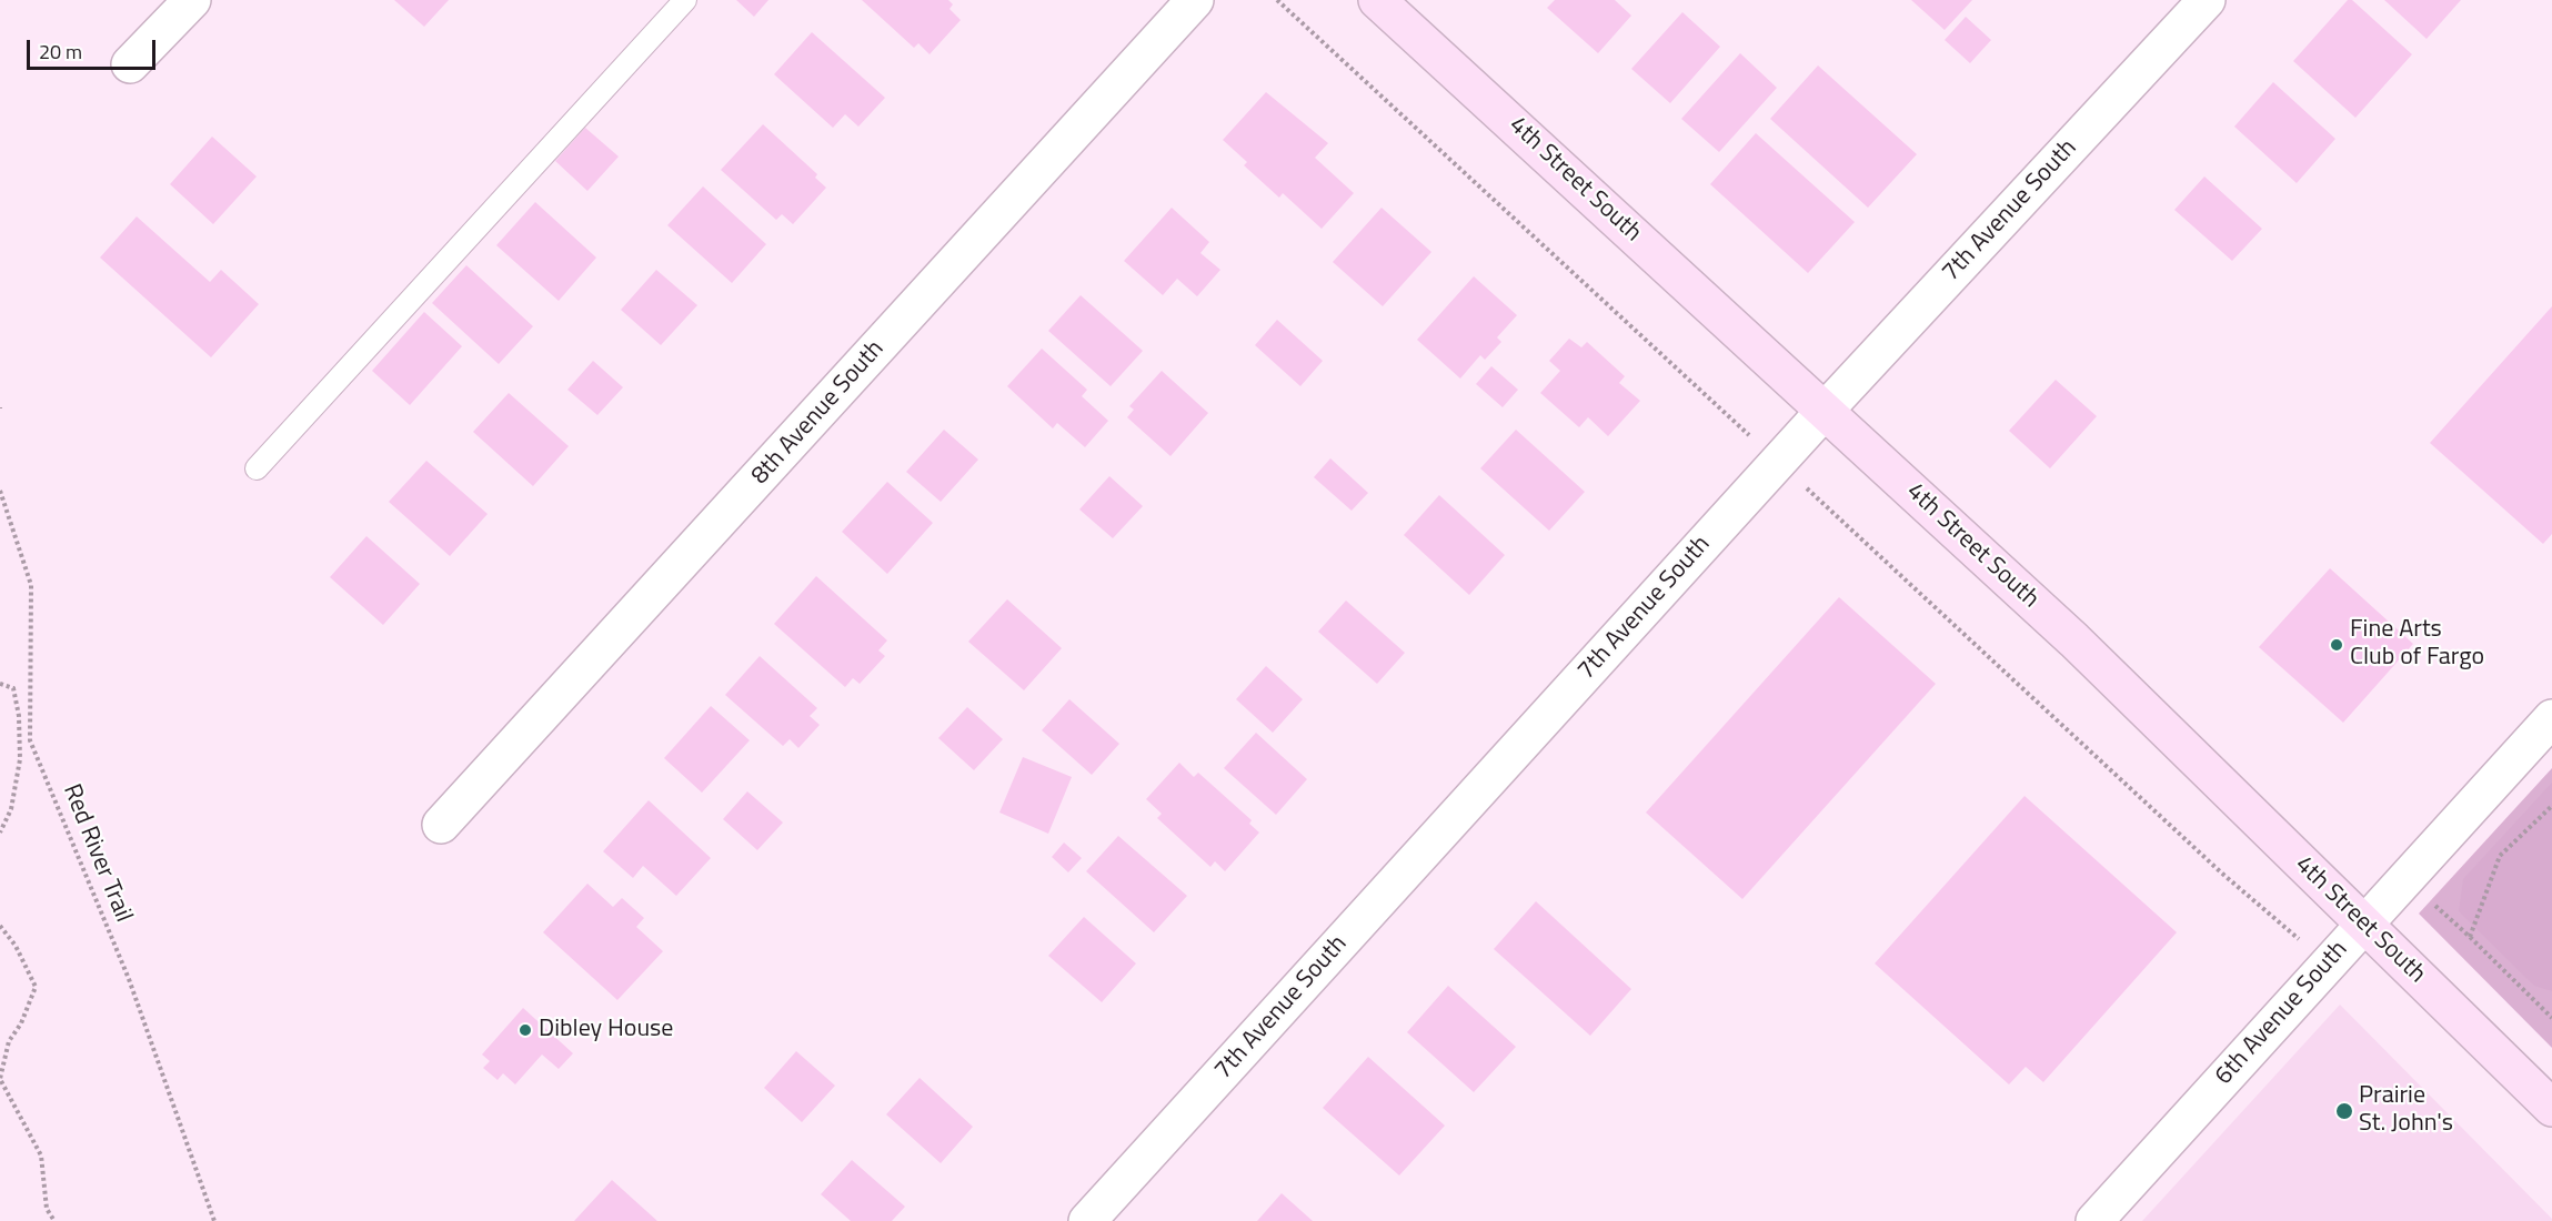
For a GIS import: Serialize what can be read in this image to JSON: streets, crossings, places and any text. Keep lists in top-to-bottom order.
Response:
{
  "streets": {
    "street": [
      "4th Street South",
      "7th Avenue South",
      "8th Avenue South",
      "6th Avenue South"
    ],
    "path": ["Red River Trail"]
  },
  "crossings": [
    ["4th Street South", "7th Avenue South"],
    ["4th Street South", "6th Avenue South"]
  ],
  "places": ["Fine Arts Club of Fargo", "Dibley House", "Prairie St. John's"],
  "scale_bar": "20 m"
}
